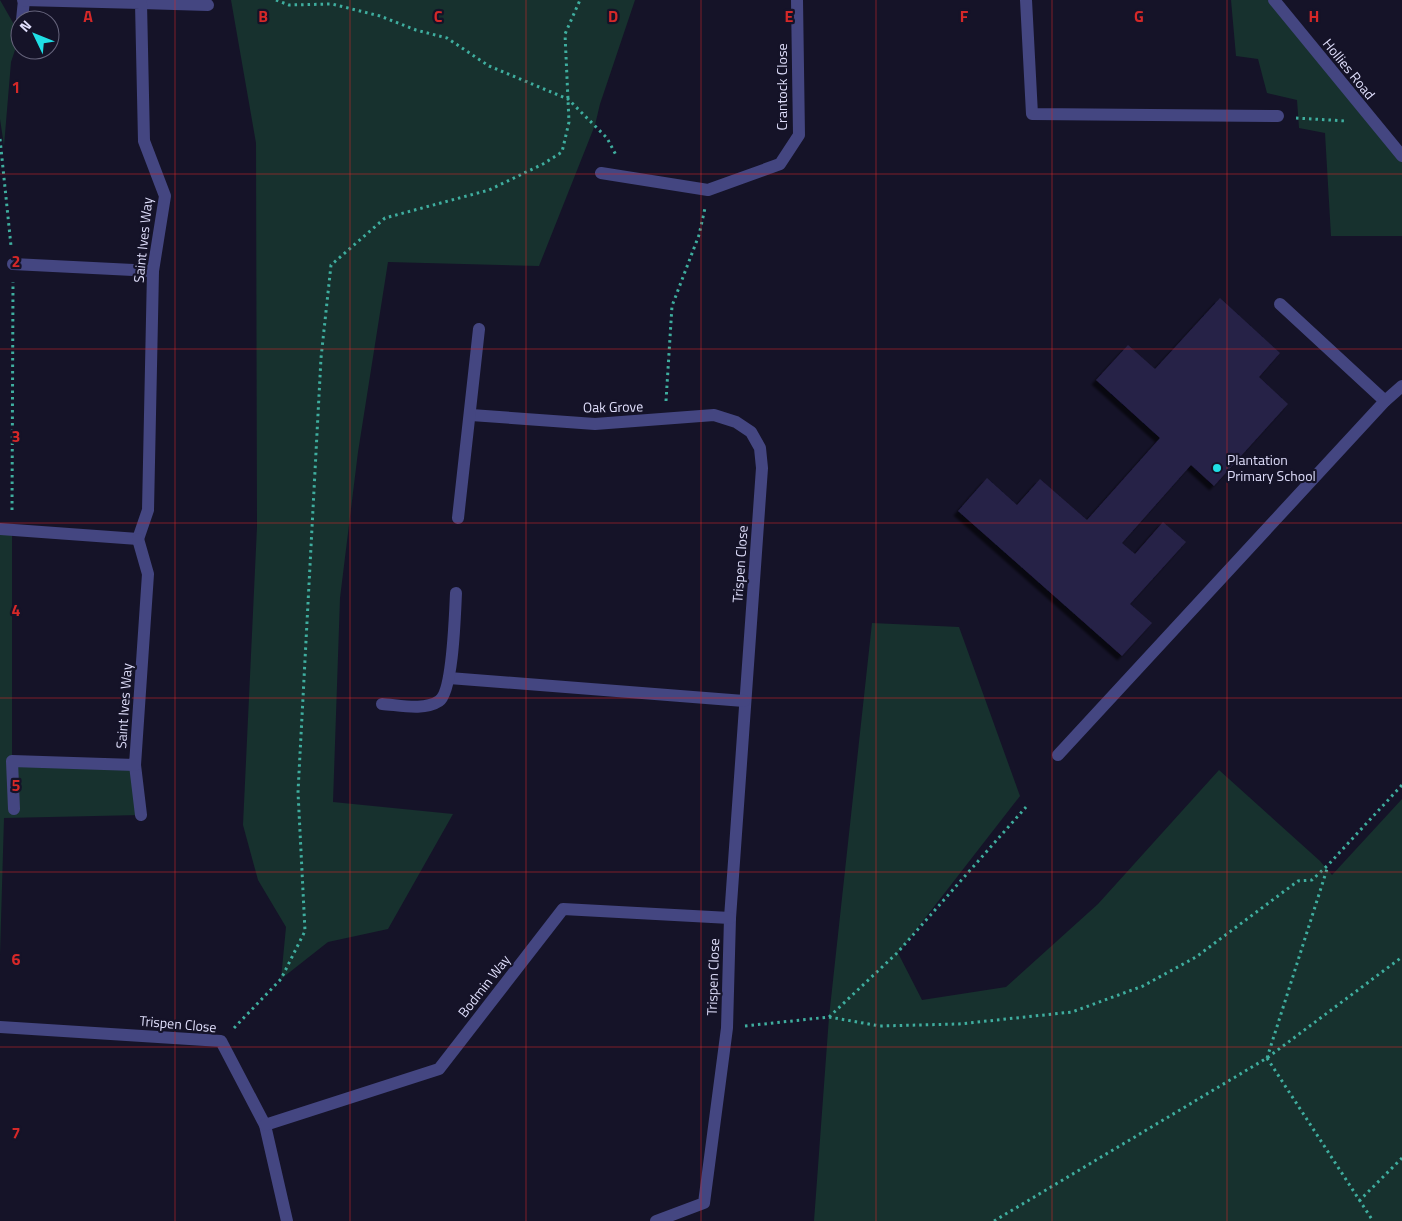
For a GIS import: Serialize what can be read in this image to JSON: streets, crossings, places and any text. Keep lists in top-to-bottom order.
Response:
{
  "streets": {
    "street": [
      "Hollies Road",
      "Crantock Close",
      "Saint Ives Way",
      "Oak Grove",
      "Trispen Close",
      "Bodmin Way"
    ]
  },
  "crossings": [
    ["Oak Grove", "Trispen Close"],
    ["Trispen Close", "Bodmin Way"]
  ],
  "places": ["Plantation Primary School"],
  "north": "top left",
  "grid": {
    "columns": [
      "A",
      "B",
      "C",
      "D",
      "E",
      "F",
      "G",
      "H"
    ],
    "rows": [
      "1",
      "2",
      "3",
      "4",
      "5",
      "6",
      "7"
    ]
  }
}
